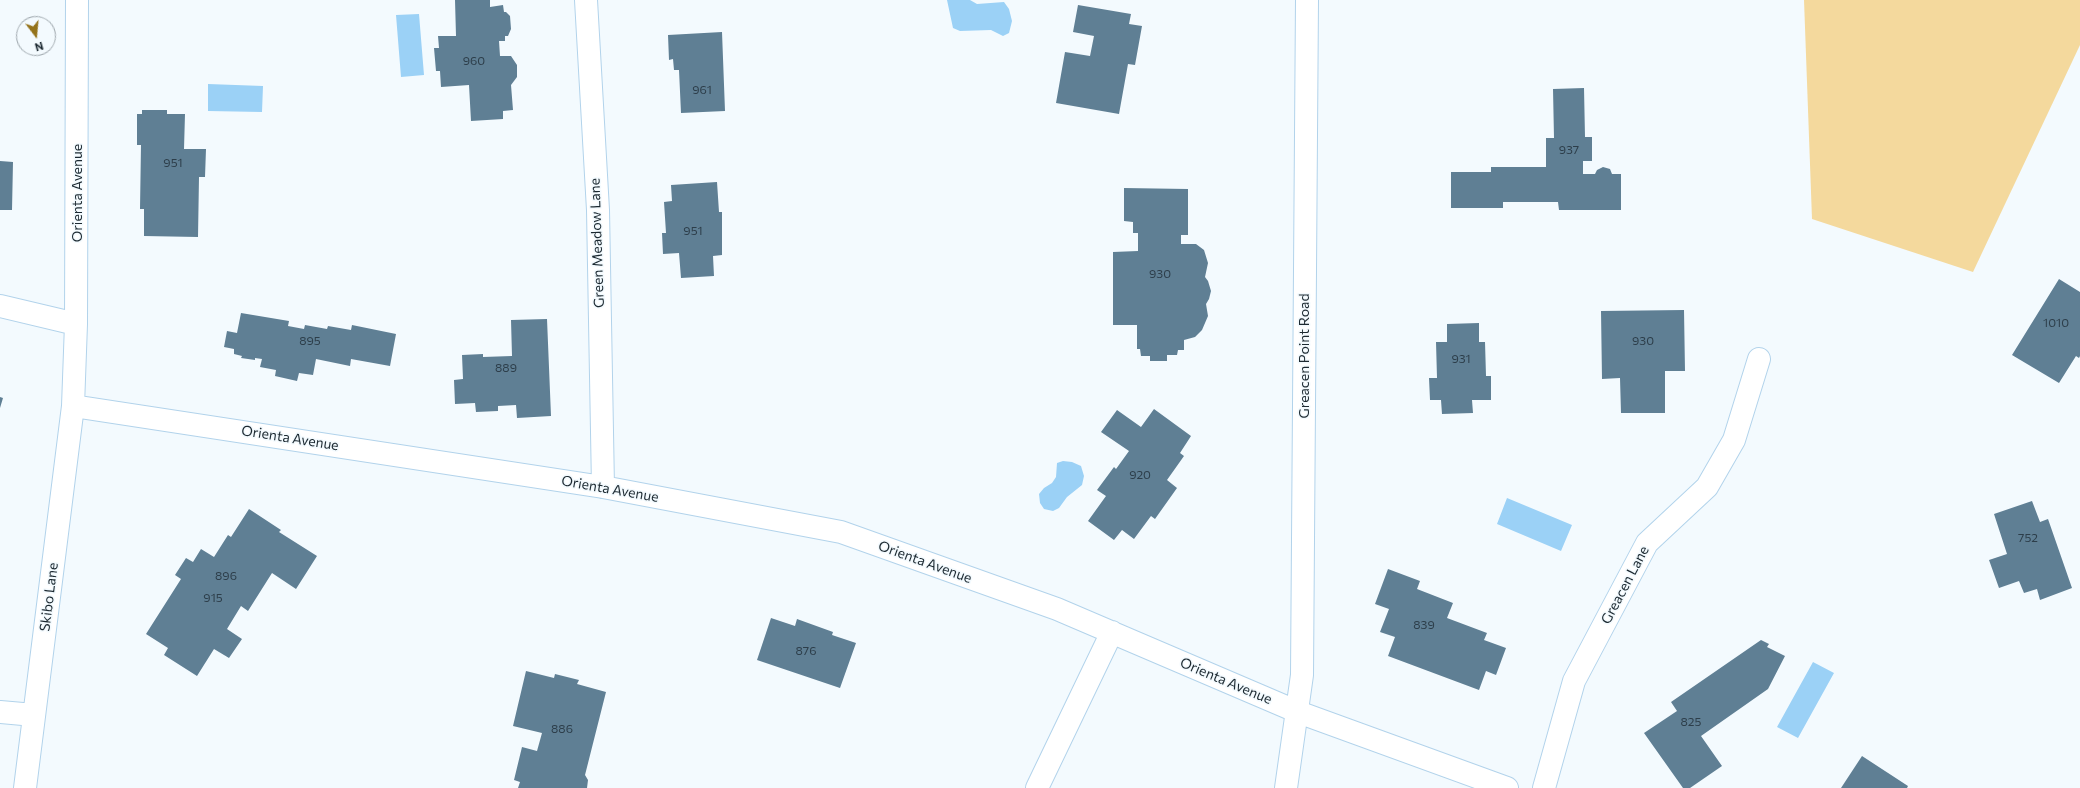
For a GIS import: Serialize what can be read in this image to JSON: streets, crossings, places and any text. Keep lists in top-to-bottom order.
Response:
{
  "streets": {
    "street": [
      "Orienta Avenue",
      "Green Meadow Lane",
      "Greacen Point Road",
      "Greacen Lane",
      "Skibo Lane"
    ]
  },
  "crossings": [
    ["Orienta Avenue", "Green Meadow Lane"],
    ["Orienta Avenue", "Greacen Point Road"],
    ["Orienta Avenue", "Skibo Lane"]
  ],
  "house_numbers": [
    "960",
    "961",
    "937",
    "951",
    "951",
    "930",
    "1010",
    "895",
    "930",
    "931",
    "889",
    "920",
    "752",
    "896",
    "915",
    "839",
    "876",
    "825",
    "886"
  ],
  "north": "bottom"
}
